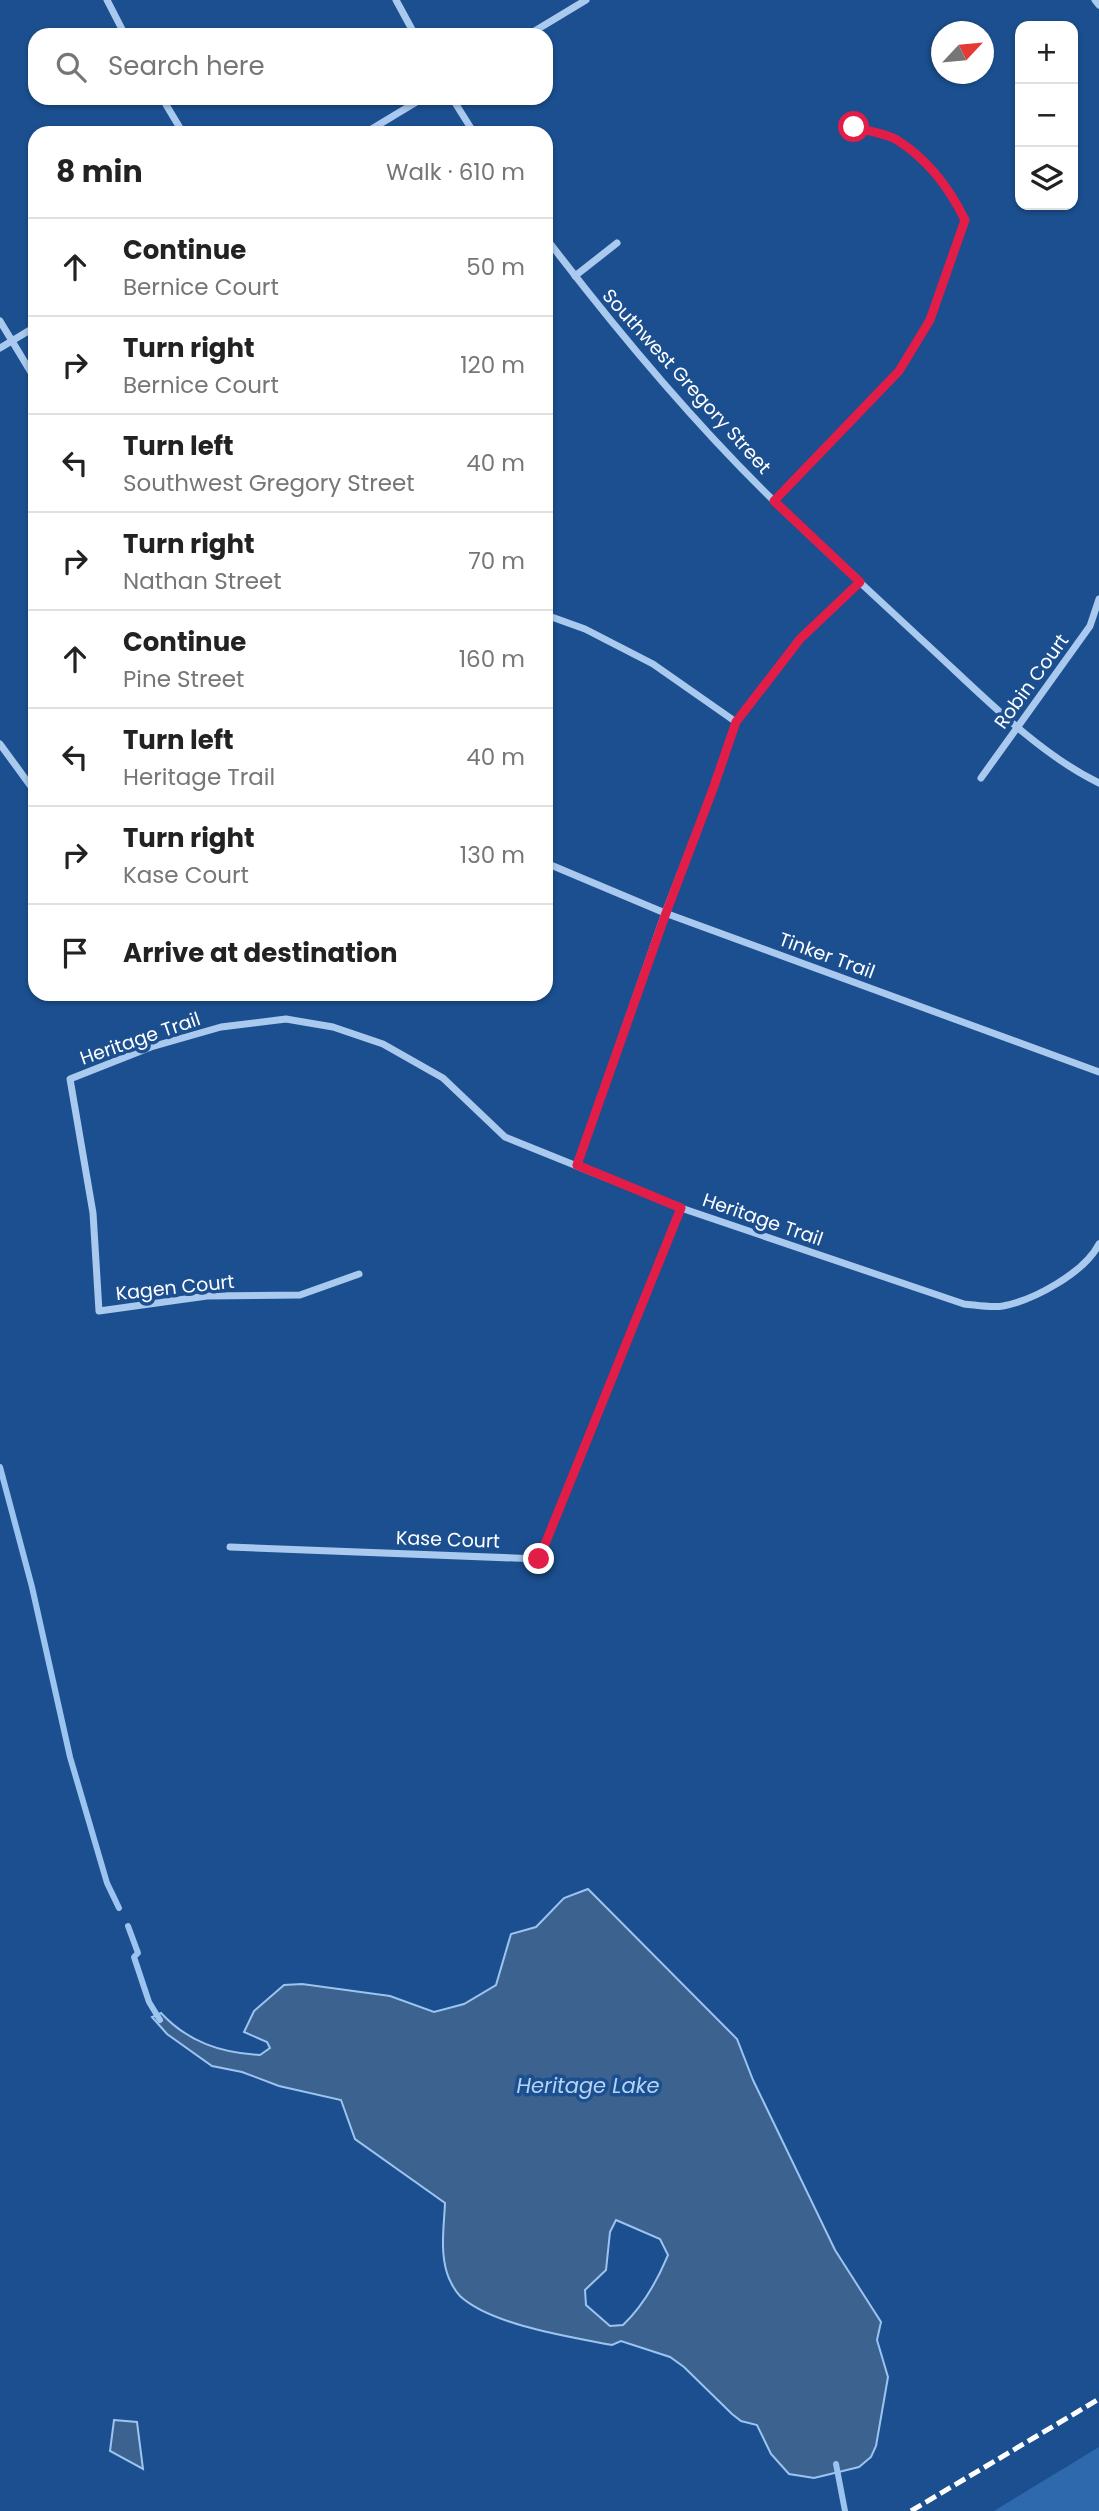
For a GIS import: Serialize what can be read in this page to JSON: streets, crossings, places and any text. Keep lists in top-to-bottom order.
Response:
{
  "streets": {
    "street": [
      "Southwest Gregory Street",
      "Robin Court",
      "Tinker Trail",
      "Heritage Trail",
      "Kagen Court",
      "Kase Court"
    ]
  },
  "crossings": [
    ["Southwest Gregory Street", "Robin Court"],
    ["Heritage Trail", "Kagen Court"],
    ["Heritage Trail", "Kase Court"]
  ],
  "water": ["Heritage Lake"],
  "north": "top right",
  "page": {
    "map_buttons": ["+", "−"],
    "search": "Search here",
    "heading": ["8 min", "Walk · 610 m"],
    "list": [
      ["Continue", "Bernice Court", "50 m"],
      ["Turn right", "Bernice Court", "120 m"],
      ["Turn left", "Southwest Gregory Street", "40 m"],
      ["Turn right", "Nathan Street", "70 m"],
      ["Continue", "Pine Street", "160 m"],
      ["Turn left", "Heritage Trail", "40 m"],
      ["Turn right", "Kase Court", "130 m"],
      "Arrive at destination"
    ]
  }
}
